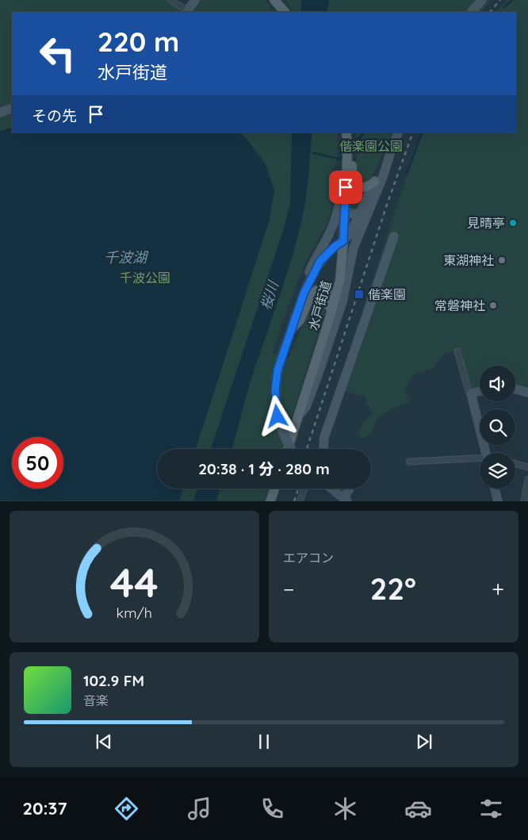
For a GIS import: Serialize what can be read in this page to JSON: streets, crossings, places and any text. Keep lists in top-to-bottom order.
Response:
{
  "streets": {
    "main road": ["水戸街道"]
  },
  "water": ["千波湖", "桜川"],
  "parks": ["偕楽園公園", "千波公園"],
  "places": {
    "other": ["見晴亭", "東湖神社", "常磐神社"],
    "transit": ["偕楽園"]
  },
  "page": {
    "turn": ["220 m", "水戸街道"],
    "then": "その先",
    "limit": "50",
    "trip": "20:38 · 1 分 · 280 m",
    "tile": "エアコン",
    "heat": ["−", "22°", "+"],
    "song": ["102.9 FM", "音楽"],
    "tabs": "20:37",
    "gauge": ["44", "km/h"]
  }
}
